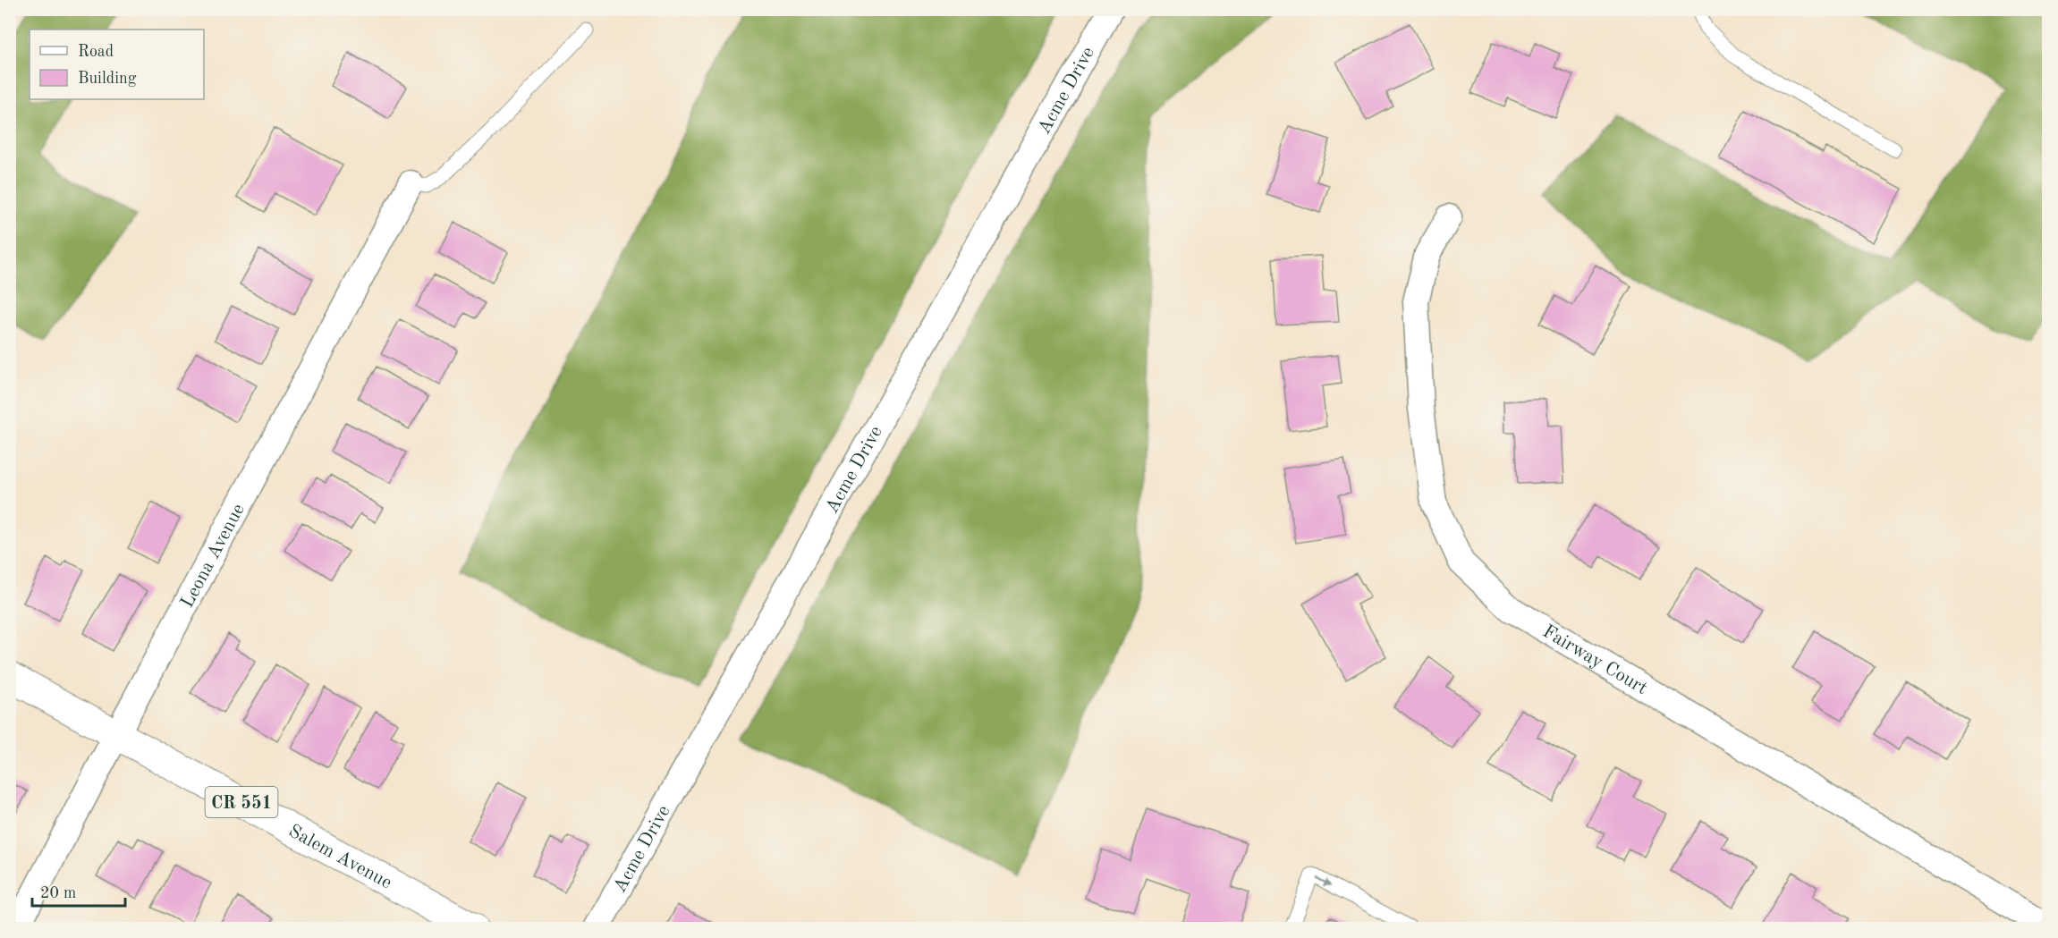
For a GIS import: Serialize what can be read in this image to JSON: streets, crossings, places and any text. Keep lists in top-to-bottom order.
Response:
{
  "streets": {
    "main road": ["CR 551", "Salem Avenue"],
    "street": ["Acme Drive", "Leona Avenue", "Fairway Court"]
  },
  "crossings": [
    ["Leona Avenue", "Salem Avenue"]
  ],
  "legend": ["Road", "Building"],
  "scale_bar": "20 m"
}
